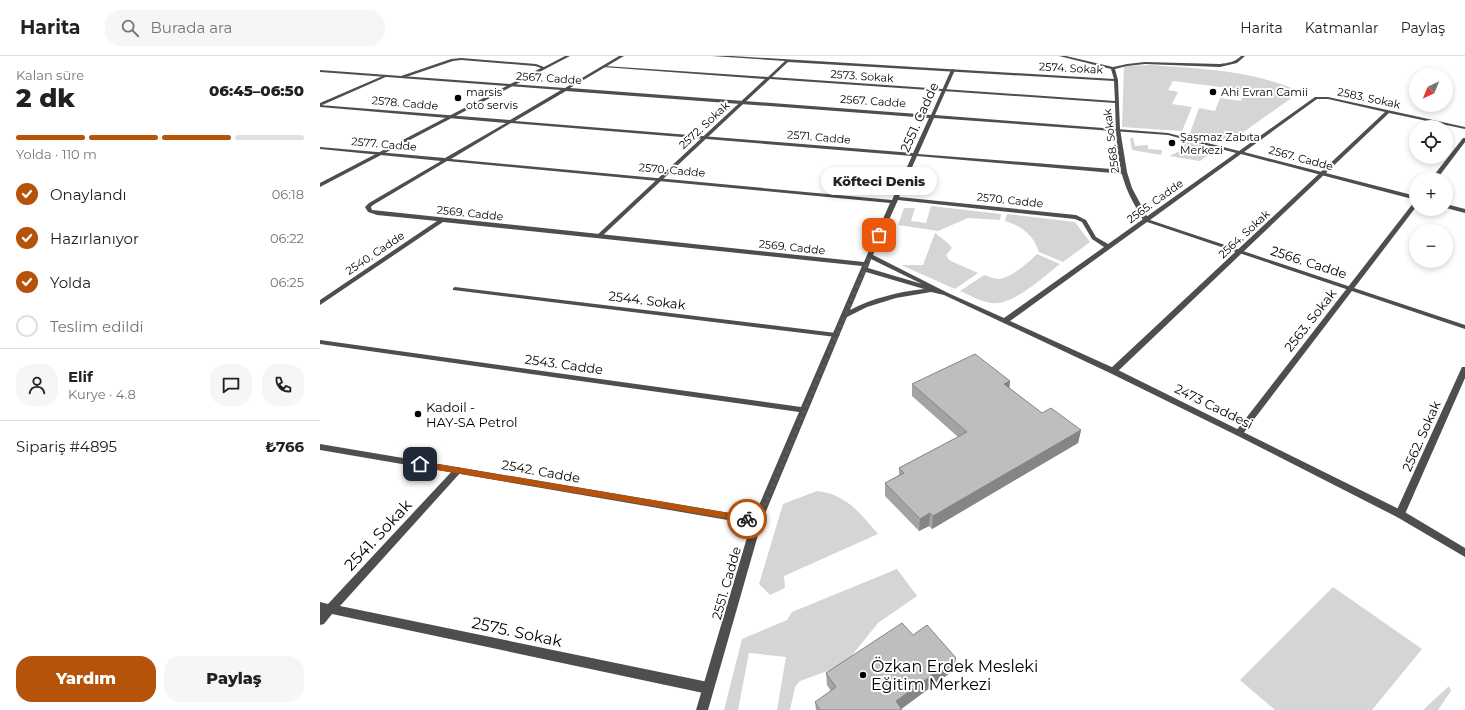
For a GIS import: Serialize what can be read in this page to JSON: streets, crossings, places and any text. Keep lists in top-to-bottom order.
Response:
{
  "streets": {
    "street": [
      "2574. Sokak",
      "2573. Sokak",
      "2567. Cadde",
      "2583. Sokak",
      "2578. Cadde",
      "2551. Cadde",
      "2572. Sokak",
      "2571. Cadde",
      "2568. Sokak",
      "2577. Cadde",
      "2570. Cadde",
      "2565. Cadde",
      "2569. Cadde",
      "2564. Sokak",
      "2540. Cadde",
      "2566. Cadde",
      "2544. Sokak",
      "2563. Sokak",
      "2543. Cadde",
      "2473 Caddesi",
      "2562. Sokak",
      "2542. Cadde",
      "2541. Sokak",
      "2575. Sokak"
    ]
  },
  "crossings": [
    ["2574. Sokak", "2551. Cadde"],
    ["2574. Sokak", "2572. Sokak"],
    ["2574. Sokak", "2568. Sokak"],
    ["2573. Sokak", "2551. Cadde"],
    ["2573. Sokak", "2572. Sokak"],
    ["2573. Sokak", "2568. Sokak"],
    ["2573. Sokak", "2569. Cadde"],
    ["2567. Cadde", "2551. Cadde"],
    ["2567. Cadde", "2572. Sokak"],
    ["2567. Cadde", "2568. Sokak"],
    ["2567. Cadde", "2565. Cadde"],
    ["2567. Cadde", "2569. Cadde"],
    ["2567. Cadde", "2564. Sokak"],
    ["2583. Sokak", "2565. Cadde"],
    ["2583. Sokak", "2564. Sokak"],
    ["2578. Cadde", "2571. Cadde"],
    ["2578. Cadde", "2569. Cadde"],
    ["2551. Cadde", "2571. Cadde"],
    ["2551. Cadde", "2570. Cadde"],
    ["2551. Cadde", "2569. Cadde"],
    ["2551. Cadde", "2544. Sokak"],
    ["2551. Cadde", "2543. Cadde"],
    ["2551. Cadde", "2542. Cadde"],
    ["2551. Cadde", "2575. Sokak"],
    ["2572. Sokak", "2571. Cadde"],
    ["2572. Sokak", "2570. Cadde"],
    ["2572. Sokak", "2569. Cadde"],
    ["2571. Cadde", "2568. Sokak"],
    ["2571. Cadde", "2569. Cadde"],
    ["2568. Sokak", "2565. Cadde"],
    ["2568. Sokak", "2566. Cadde"],
    ["2577. Cadde", "2570. Cadde"],
    ["2577. Cadde", "2569. Cadde"],
    ["2570. Cadde", "2565. Cadde"],
    ["2570. Cadde", "2569. Cadde"],
    ["2565. Cadde", "2566. Cadde"],
    ["2565. Cadde", "2473 Caddesi"],
    ["2569. Cadde", "2540. Cadde"],
    ["2569. Cadde", "2473 Caddesi"],
    ["2564. Sokak", "2566. Cadde"],
    ["2564. Sokak", "2473 Caddesi"],
    ["2566. Cadde", "2563. Sokak"],
    ["2563. Sokak", "2473 Caddesi"],
    ["2473 Caddesi", "2562. Sokak"],
    ["2542. Cadde", "2541. Sokak"],
    ["2541. Sokak", "2575. Sokak"]
  ],
  "places": [
    "Ahi Evran Camii",
    "marsis oto servis",
    "Şaşmaz Zabıta Merkezi",
    "Köfteci Denis",
    "Kadoil - HAY-SA Petrol",
    "Özkan Erdek Mesleki Eğitim Merkezi"
  ],
  "north": "bottom left",
  "page": {
    "header": "Harita",
    "search": "Burada ara",
    "nav": ["Harita", "Katmanlar", "Paylaş"],
    "heading": ["2 dk", "Kalan süre", "06:45–06:50"],
    "panel": [
      "Elif",
      "Kurye · 4.8",
      "Sipariş #4895",
      "₺766"
    ],
    "map_buttons": ["+", "−"],
    "bar": "Yolda · 110 m",
    "bubble": "Köfteci Denis",
    "list": [
      ["Onaylandı", "06:18"],
      ["Hazırlanıyor", "06:22"],
      ["Yolda", "06:25"],
      "Teslim edildi"
    ],
    "buttons": ["Yardım", "Paylaş"]
  }
}
